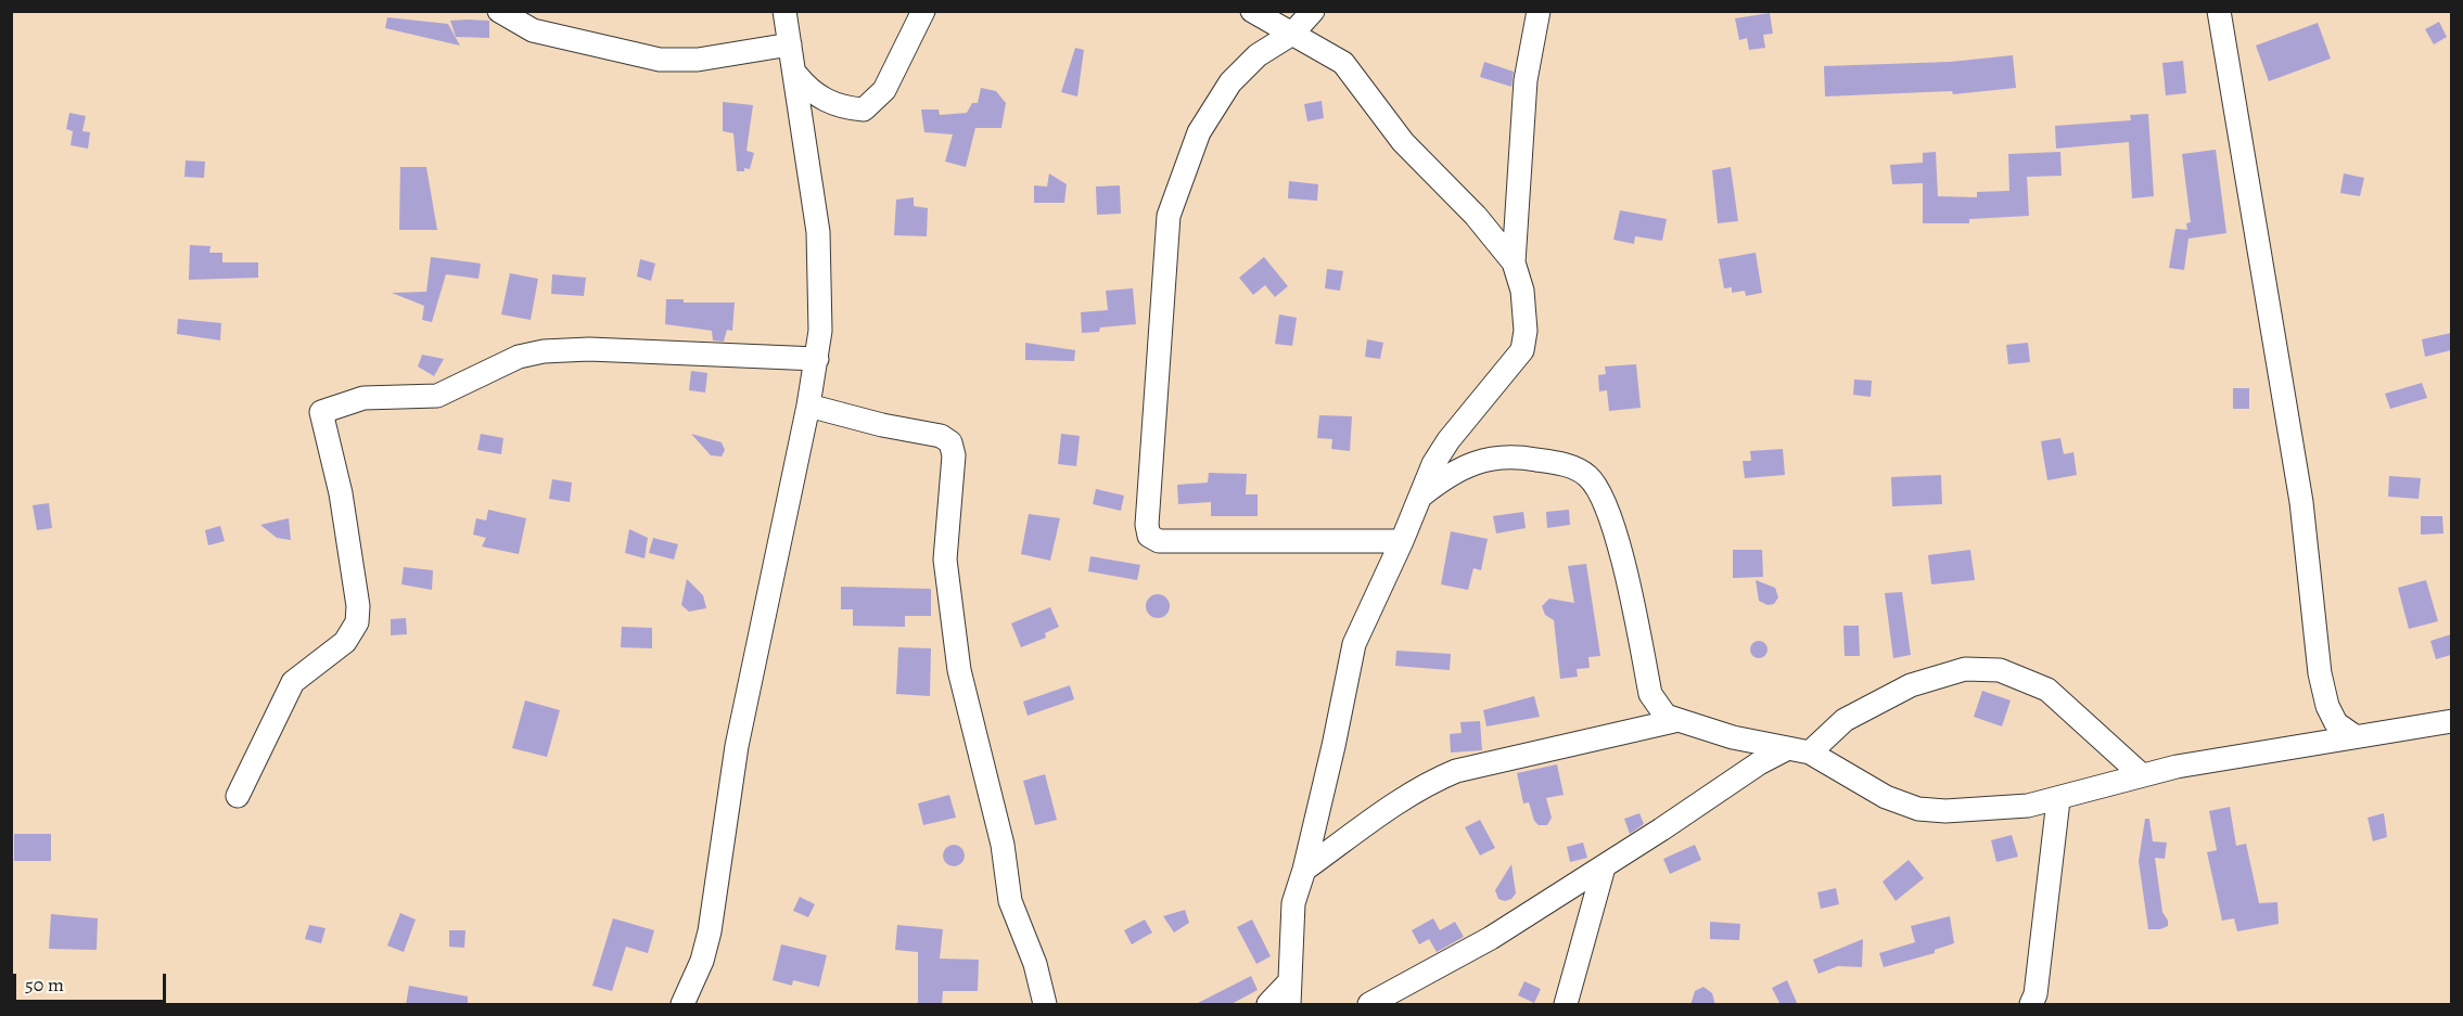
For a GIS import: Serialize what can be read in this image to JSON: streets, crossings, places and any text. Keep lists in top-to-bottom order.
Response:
{
  "scale_bar": "50 m"
}
